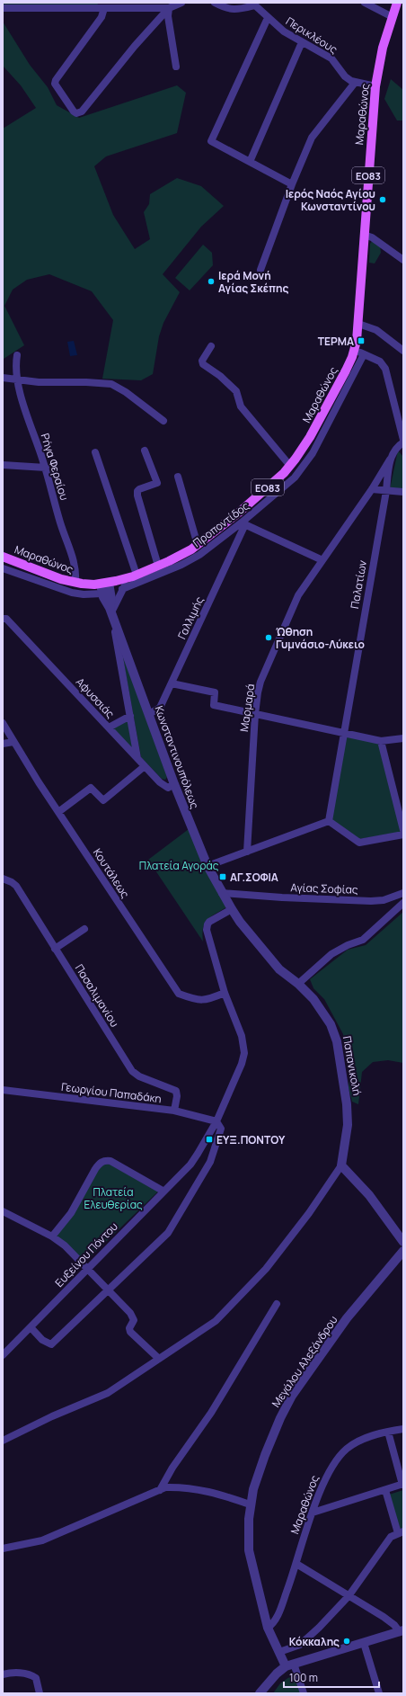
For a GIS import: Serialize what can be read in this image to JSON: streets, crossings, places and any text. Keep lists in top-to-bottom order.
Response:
{
  "streets": {
    "main road": ["Μαραθώνος", "ΕΟ83"],
    "street": [
      "Περικλέους",
      "Ρήγα Φεραίου",
      "Προποντίδος",
      "Παλατίων",
      "Γαλλιμής",
      "Αφυσσιάς",
      "Μαρμαρά",
      "Κωνσταντινουπόλεως",
      "Κουτάλεως",
      "Αγίας Σοφίας",
      "Πασαλιμανίου",
      "Παπανικολή",
      "Γεωργίου Παπαδάκη",
      "Ευξείνου Πόντου",
      "Μεγάλου Αλεξάνδρου"
    ]
  },
  "crossings": [
    ["Περικλέους", "Μαραθώνος"],
    ["Μαραθώνος", "Ρήγα Φεραίου"],
    ["Μαραθώνος", "Κωνσταντινουπόλεως"],
    ["Μαραθώνος", "Μεγάλου Αλεξάνδρου"],
    ["Προποντίδος", "Γαλλιμής"],
    ["Παλατίων", "Μαρμαρά"],
    ["Γαλλιμής", "Κωνσταντινουπόλεως"],
    ["Αφυσσιάς", "Κωνσταντινουπόλεως"],
    ["Κωνσταντινουπόλεως", "Αγίας Σοφίας"],
    ["Κωνσταντινουπόλεως", "Παπανικολή"],
    ["Κωνσταντινουπόλεως", "Ευξείνου Πόντου"],
    ["Κουτάλεως", "Ευξείνου Πόντου"],
    ["Πασαλιμανίου", "Γεωργίου Παπαδάκη"],
    ["Παπανικολή", "Ευξείνου Πόντου"],
    ["Γεωργίου Παπαδάκη", "Ευξείνου Πόντου"]
  ],
  "parks": ["Πλατεία Αγοράς", "Πλατεία Ελευθερίας"],
  "places": {
    "other": [
      "Ιερός Ναός Αγίου Κωνσταντίνου",
      "Ιερά Μονή Αγίας Σκέπης",
      "Ώθηση Γυμνάσιο-Λύκειο",
      "Κόκκαλης"
    ],
    "transit": ["ΤΕΡΜΑ", "ΑΓ.ΣΟΦΙΑ", "ΕΥΞ.ΠΟΝΤΟΥ"]
  },
  "scale_bar": "100 m"
}
